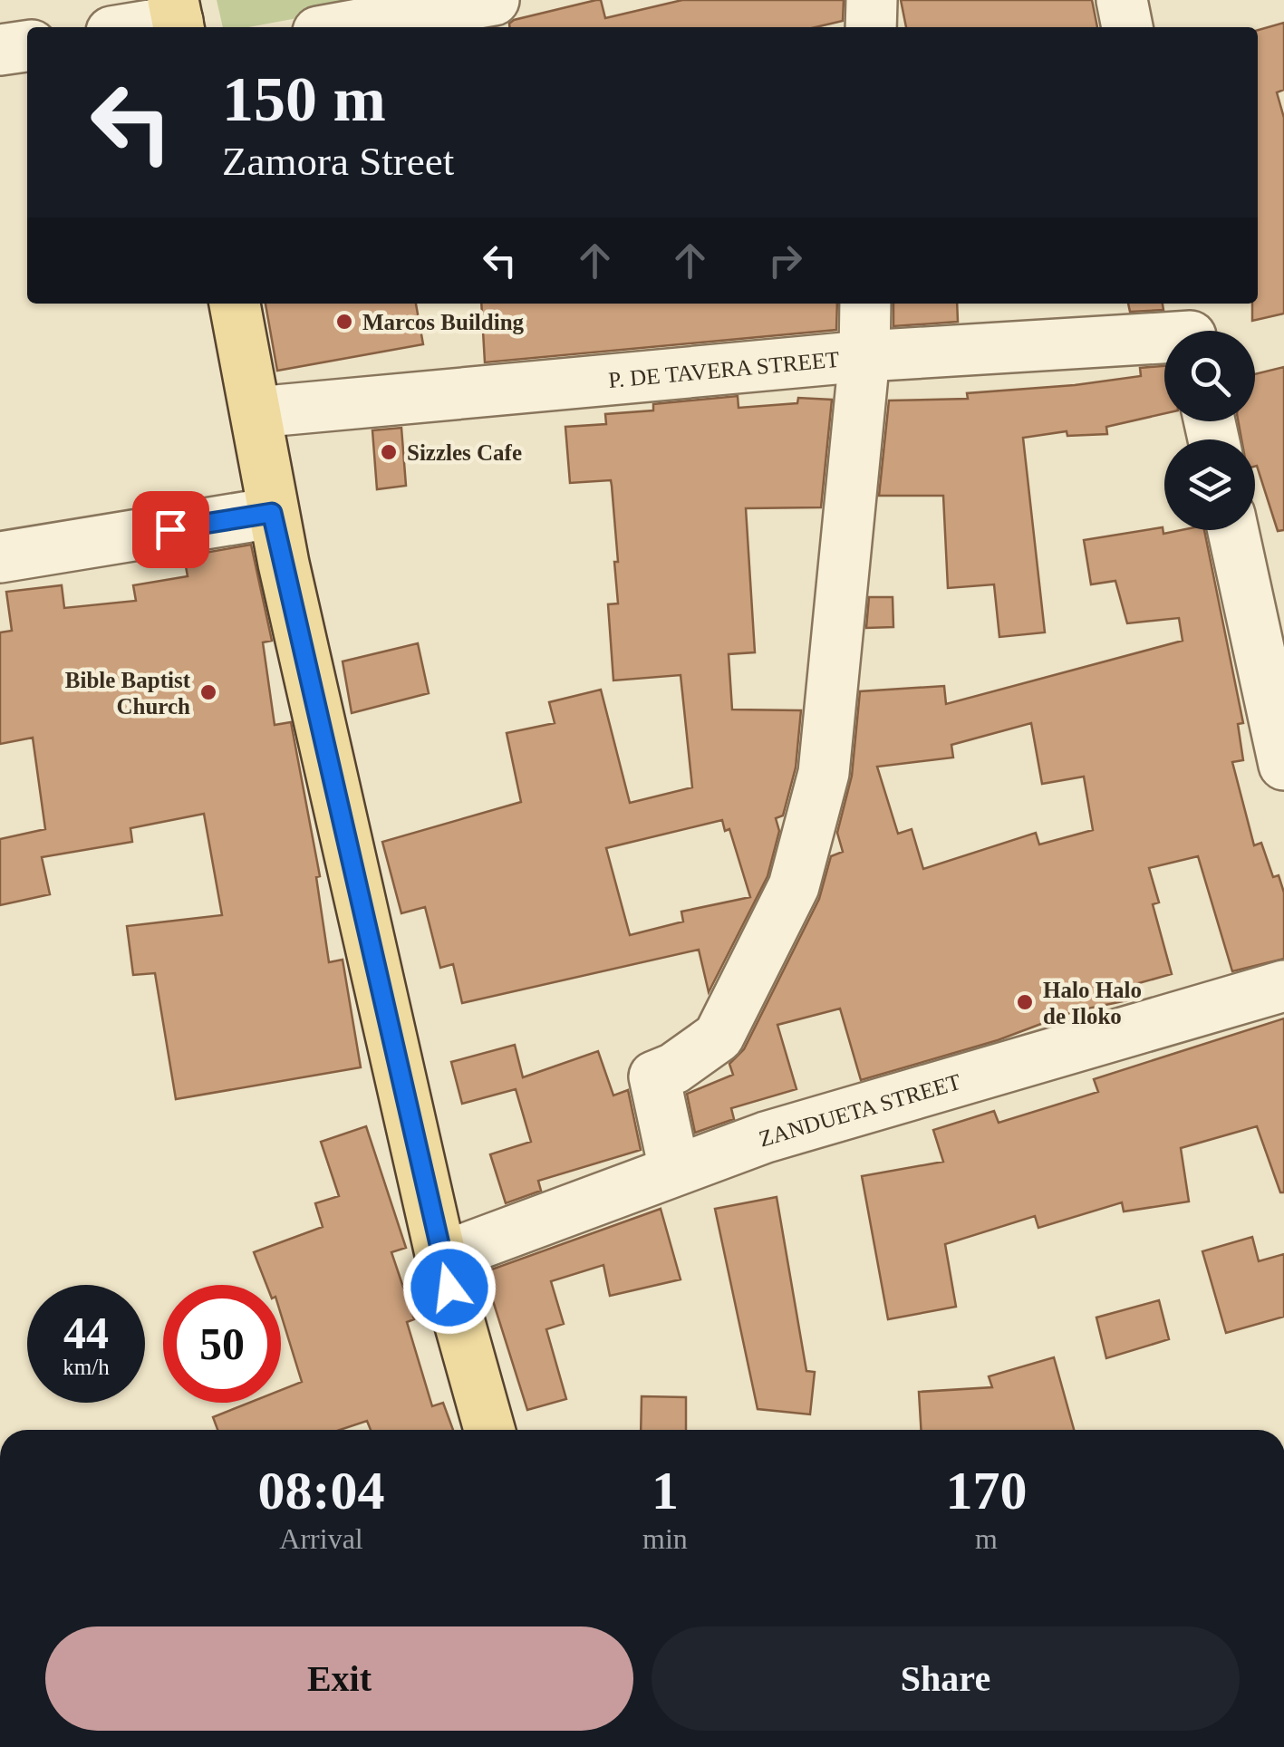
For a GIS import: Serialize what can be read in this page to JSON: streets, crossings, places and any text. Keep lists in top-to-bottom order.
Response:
{
  "streets": {
    "street": ["P. DE TAVERA STREET", "ZANDUETA STREET"]
  },
  "places": [
    "Marcos Building",
    "Sizzles Cafe",
    "Bible Baptist Church",
    "Halo Halo de Iloko"
  ],
  "page": {
    "turn": ["150 m", "Zamora Street"],
    "speed": "44 km/h",
    "limit": "50",
    "eta": [
      "08:04",
      "Arrival",
      "1",
      "min",
      "170",
      "m"
    ],
    "buttons": ["Exit", "Share"]
  }
}
